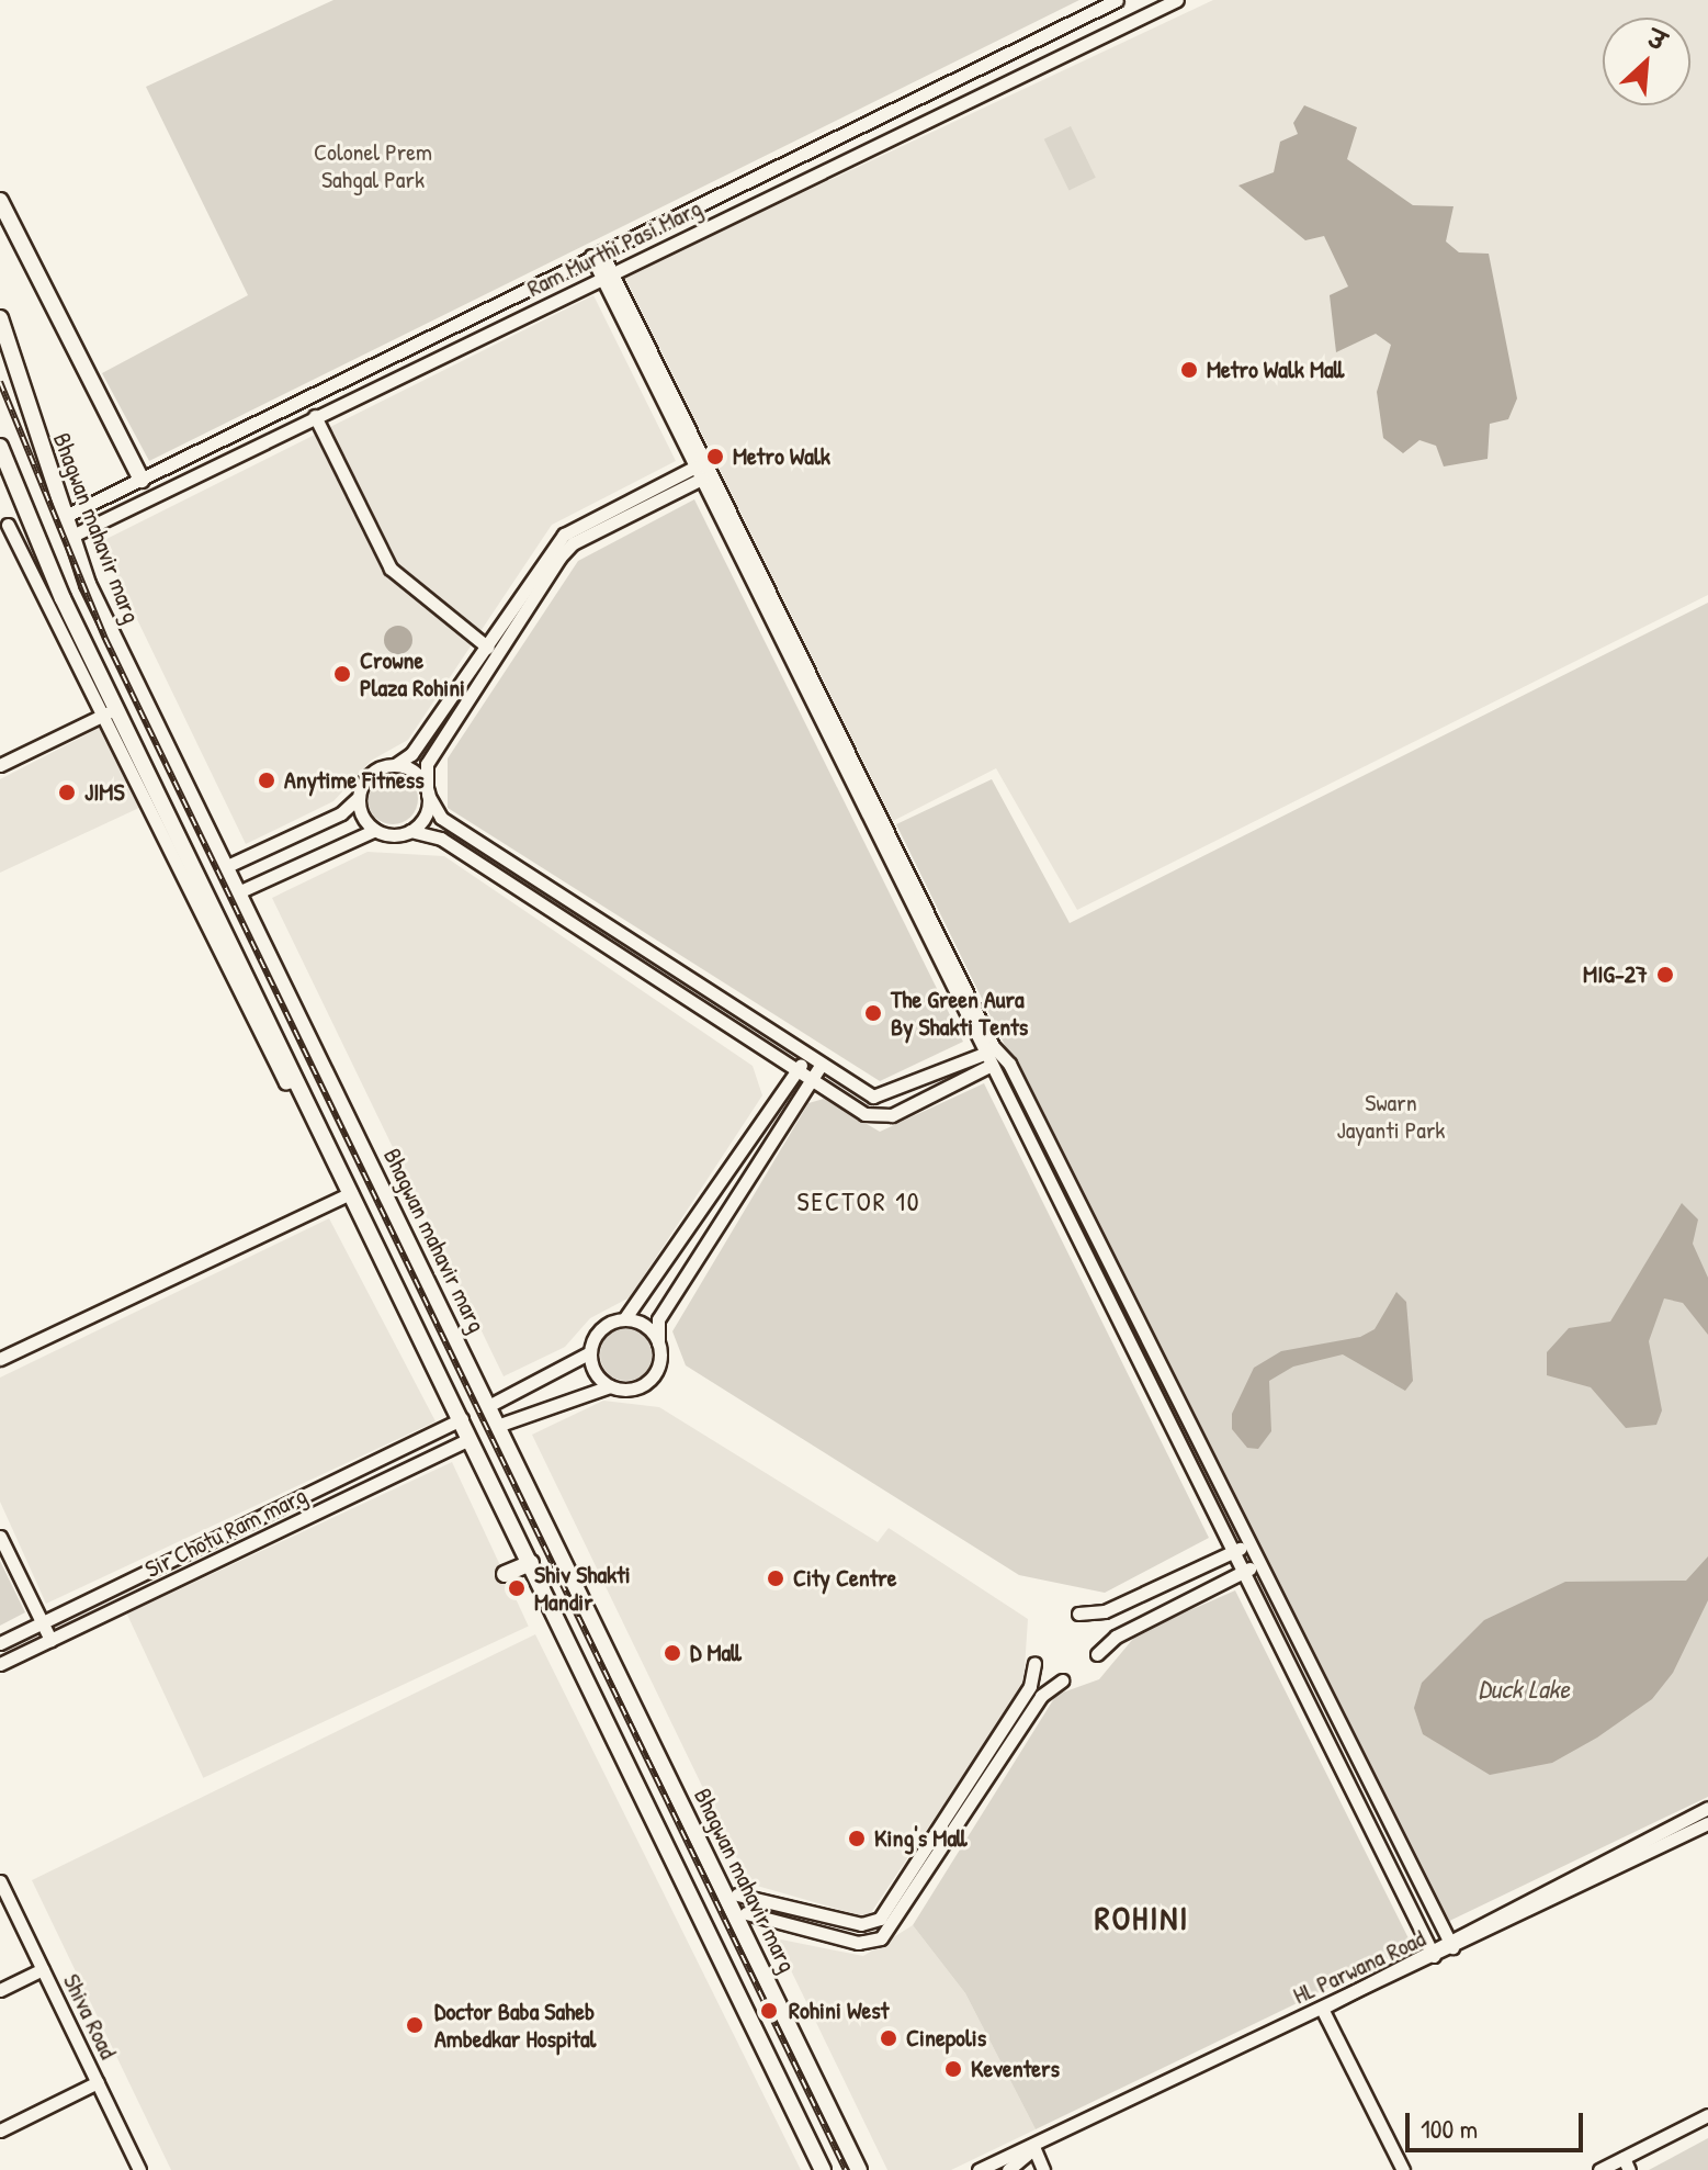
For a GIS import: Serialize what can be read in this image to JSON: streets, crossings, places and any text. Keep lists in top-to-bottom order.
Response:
{
  "streets": {
    "main road": ["Bhagwan mahavir marg"],
    "street": [
      "Ram Murthi Pasi Marg",
      "Sir Chotu Ram marg",
      "HL Parwana Road",
      "Shiva Road"
    ]
  },
  "crossings": [
    ["Ram Murthi Pasi Marg", "Bhagwan mahavir marg"]
  ],
  "districts": ["SECTOR 10", "ROHINI"],
  "water": ["Duck Lake"],
  "parks": ["Colonel Prem Sahgal Park", "Swarn Jayanti Park"],
  "places": [
    "Metro Walk Mall",
    "Metro Walk",
    "Crowne Plaza Rohini",
    "Anytime Fitness",
    "JIMS",
    "MIG-27",
    "The Green Aura By Shakti Tents",
    "City Centre",
    "Shiv Shakti Mandir",
    "D Mall",
    "King's Mall",
    "Rohini West",
    "Doctor Baba Saheb Ambedkar Hospital",
    "Cinepolis",
    "Keventers"
  ],
  "scale_bar": "100 m",
  "north": "top right"
}
